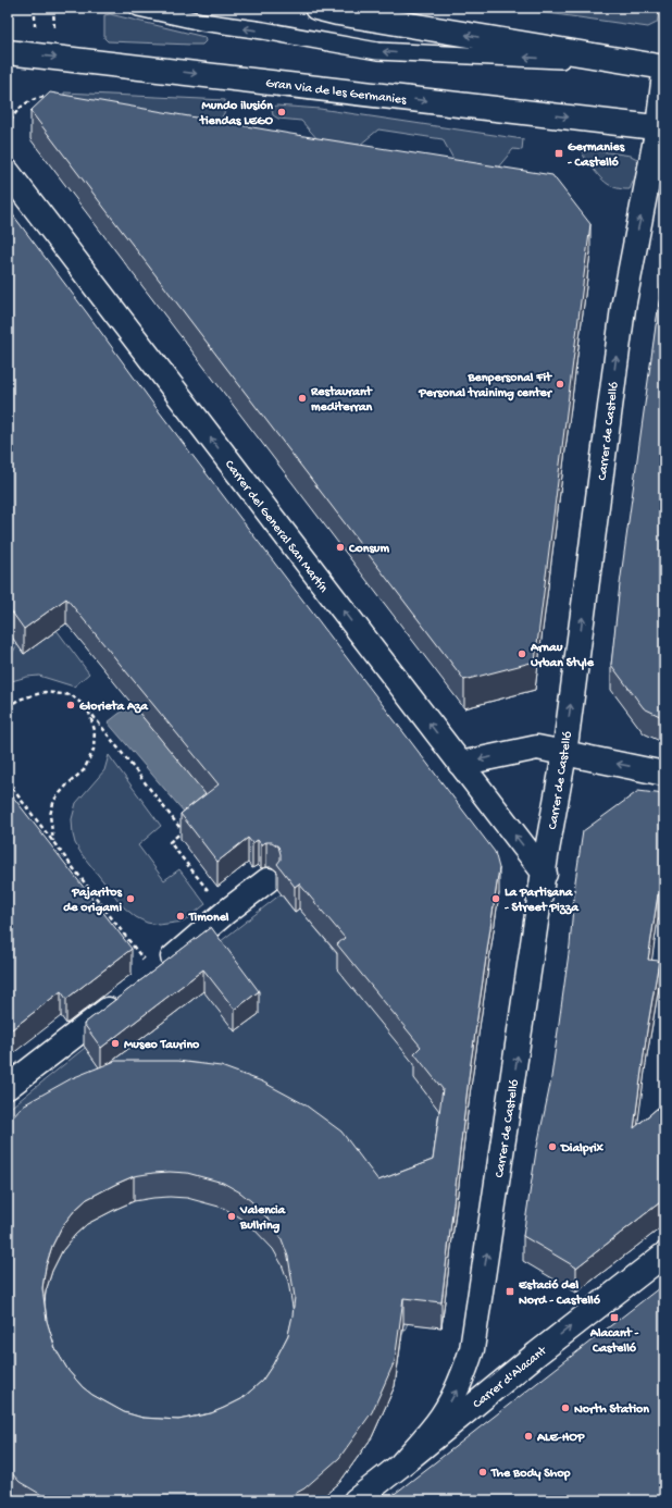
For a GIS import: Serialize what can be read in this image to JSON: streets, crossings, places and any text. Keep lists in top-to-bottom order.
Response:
{
  "streets": {
    "street": [
      "Gran Via de les Germanies",
      "Carrer de Castelló",
      "Carrer del General San Martín",
      "Carrer d'Alacant"
    ]
  },
  "crossings": [
    ["Gran Via de les Germanies", "Carrer de Castelló"],
    ["Carrer de Castelló", "Carrer del General San Martín"],
    ["Carrer de Castelló", "Carrer d'Alacant"]
  ],
  "one_way": ["Carrer de Castelló", "Carrer del General San Martín", "Carrer d'Alacant"],
  "places": {
    "other": [
      "Mundo ilusión tiendas LEGO",
      "Benpersonal Fit Personal trainimg center",
      "Restaurant mediterran",
      "Consum",
      "Arnau Urban Style",
      "Glorieta Aza",
      "Pajaritos de origami",
      "La Partisana - Street Pizza",
      "Timonel",
      "Museo Taurino",
      "Dialprix",
      "Valencia Bullring",
      "North Station",
      "ALE-HOP",
      "The Body Shop"
    ],
    "transit": ["Germanies - Castelló", "Estació del Nord - Castelló", "Alacant - Castelló"]
  }
}
